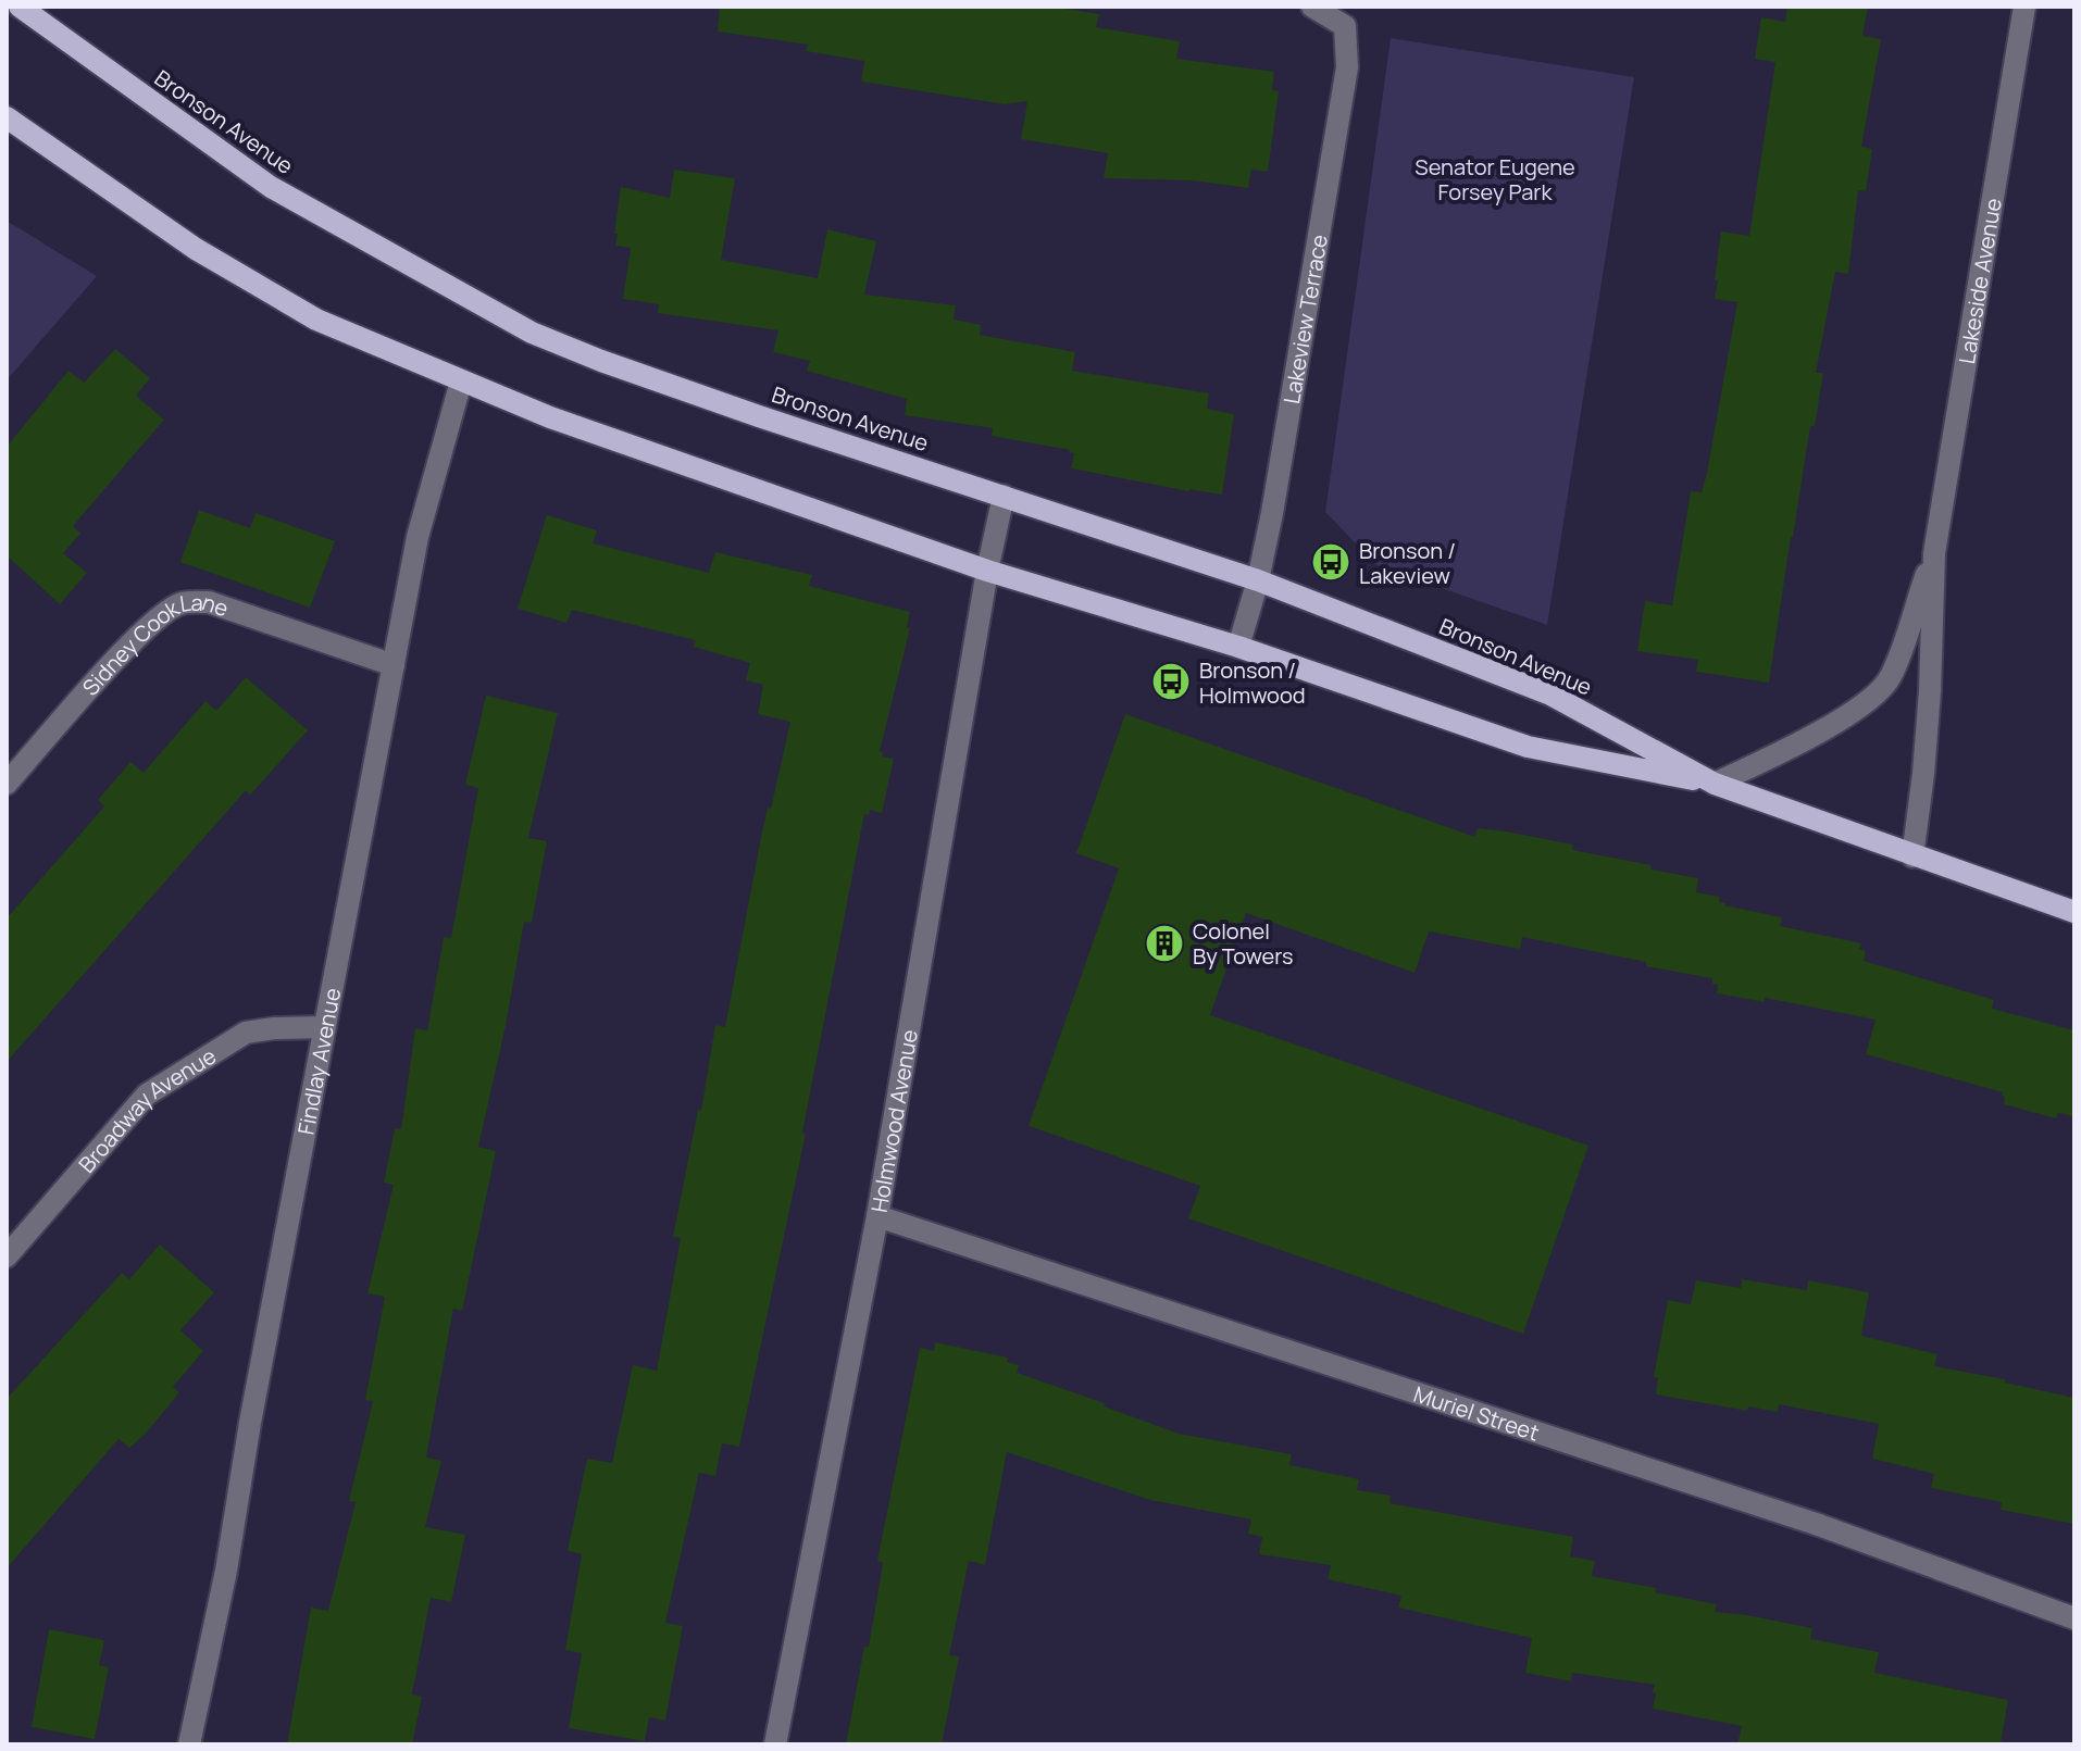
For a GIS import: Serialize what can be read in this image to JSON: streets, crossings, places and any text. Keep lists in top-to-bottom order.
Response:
{
  "streets": {
    "main road": ["Bronson Avenue"],
    "street": [
      "Lakeside Avenue",
      "Lakeview Terrace",
      "Sidney Cook Lane",
      "Findlay Avenue",
      "Broadway Avenue",
      "Holmwood Avenue",
      "Muriel Street"
    ]
  },
  "crossings": [
    ["Bronson Avenue", "Lakeside Avenue"],
    ["Bronson Avenue", "Lakeview Terrace"],
    ["Bronson Avenue", "Findlay Avenue"],
    ["Bronson Avenue", "Holmwood Avenue"],
    ["Sidney Cook Lane", "Findlay Avenue"],
    ["Findlay Avenue", "Broadway Avenue"],
    ["Holmwood Avenue", "Muriel Street"]
  ],
  "parks": ["Senator Eugene Forsey Park"],
  "places": {
    "bus stop": ["Bronson / Lakeview", "Bronson / Holmwood"],
    "building": ["Colonel By Towers"]
  }
}
